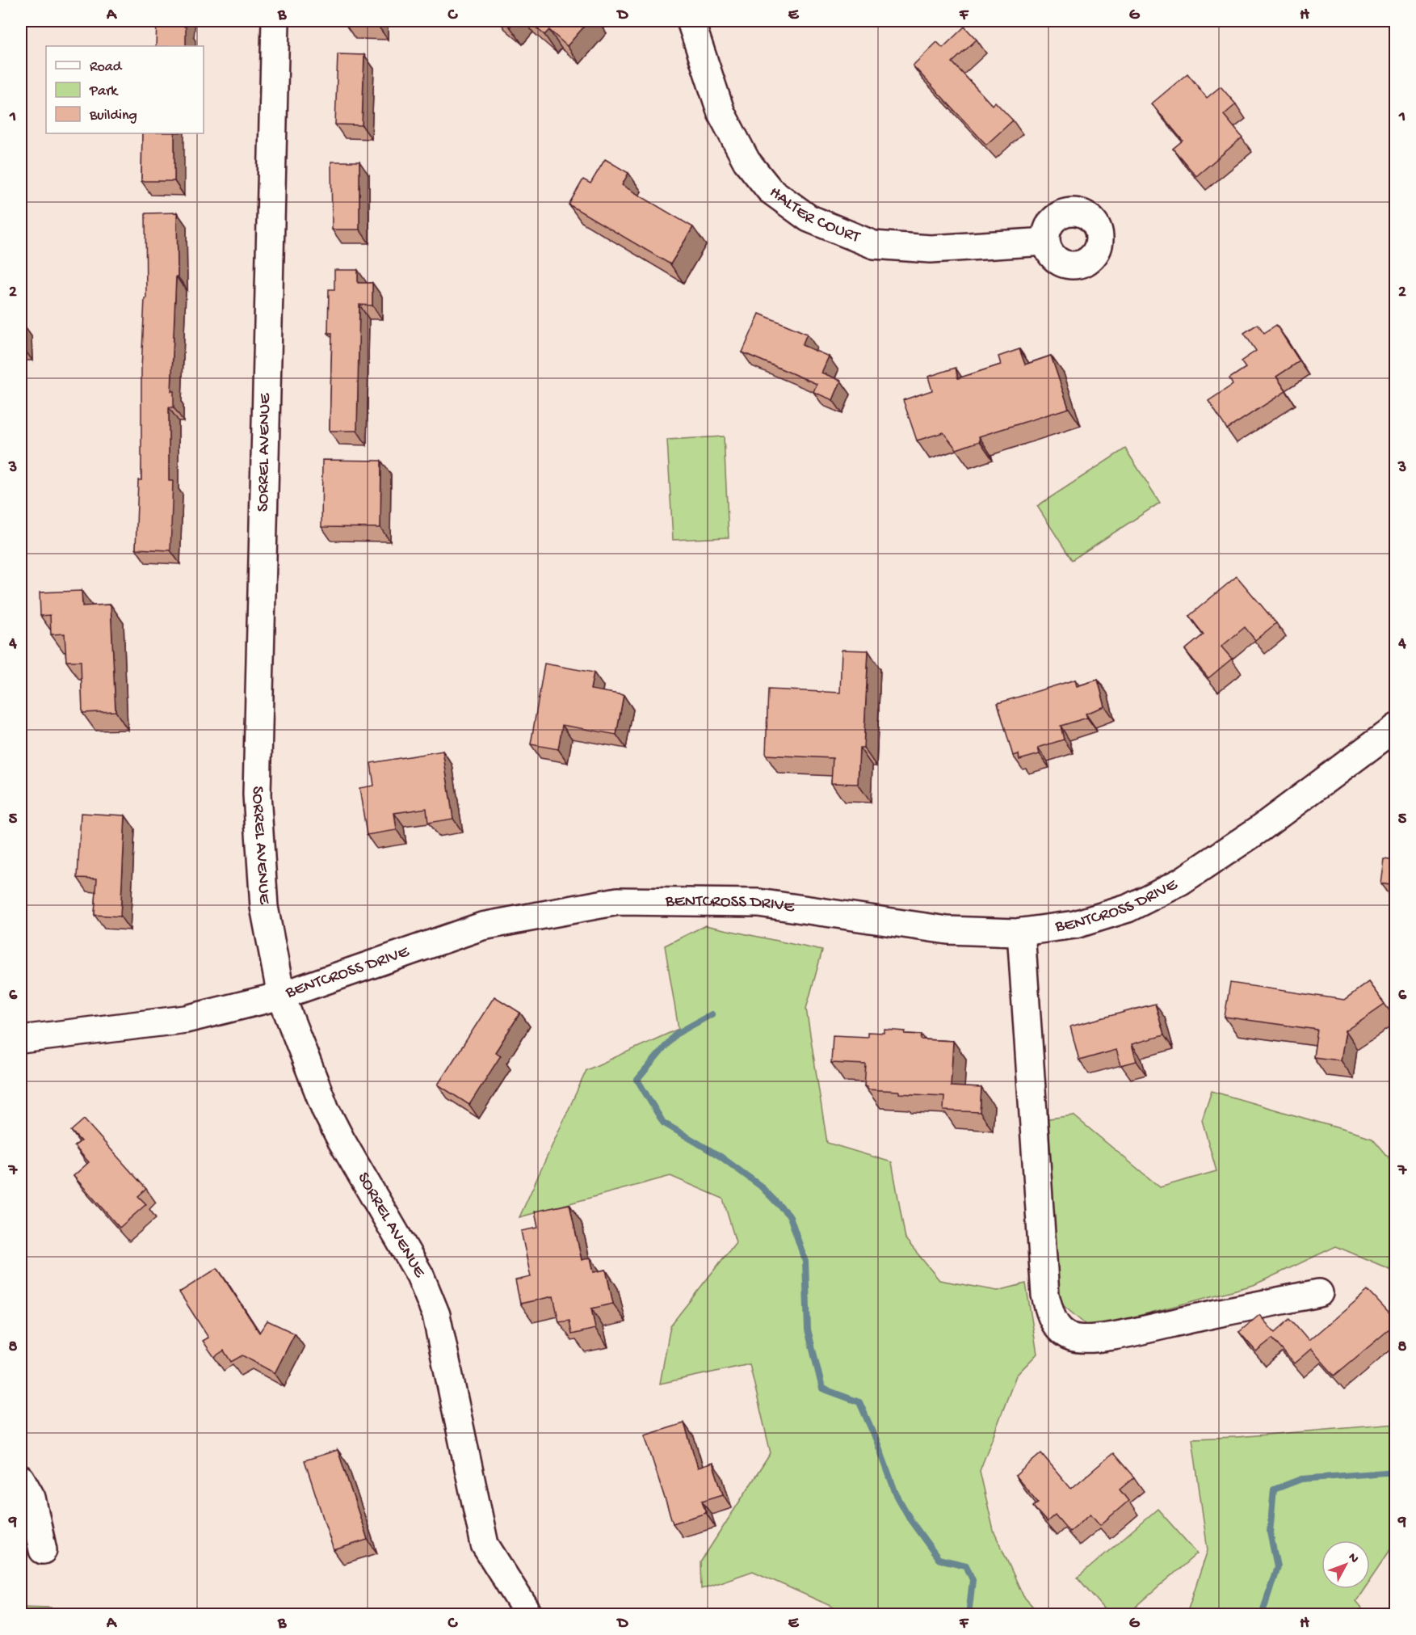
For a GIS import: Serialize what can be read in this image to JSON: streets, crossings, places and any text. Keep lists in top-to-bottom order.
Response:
{
  "streets": {
    "street": ["HALTER COURT", "SORREL AVENUE", "BENTCROSS DRIVE"]
  },
  "crossings": [
    ["SORREL AVENUE", "BENTCROSS DRIVE"]
  ],
  "legend": ["Road", "Park", "Building"],
  "north": "top right",
  "grid": {
    "columns": [
      "A",
      "B",
      "C",
      "D",
      "E",
      "F",
      "G",
      "H"
    ],
    "rows": [
      "1",
      "2",
      "3",
      "4",
      "5",
      "6",
      "7",
      "8",
      "9"
    ]
  }
}
